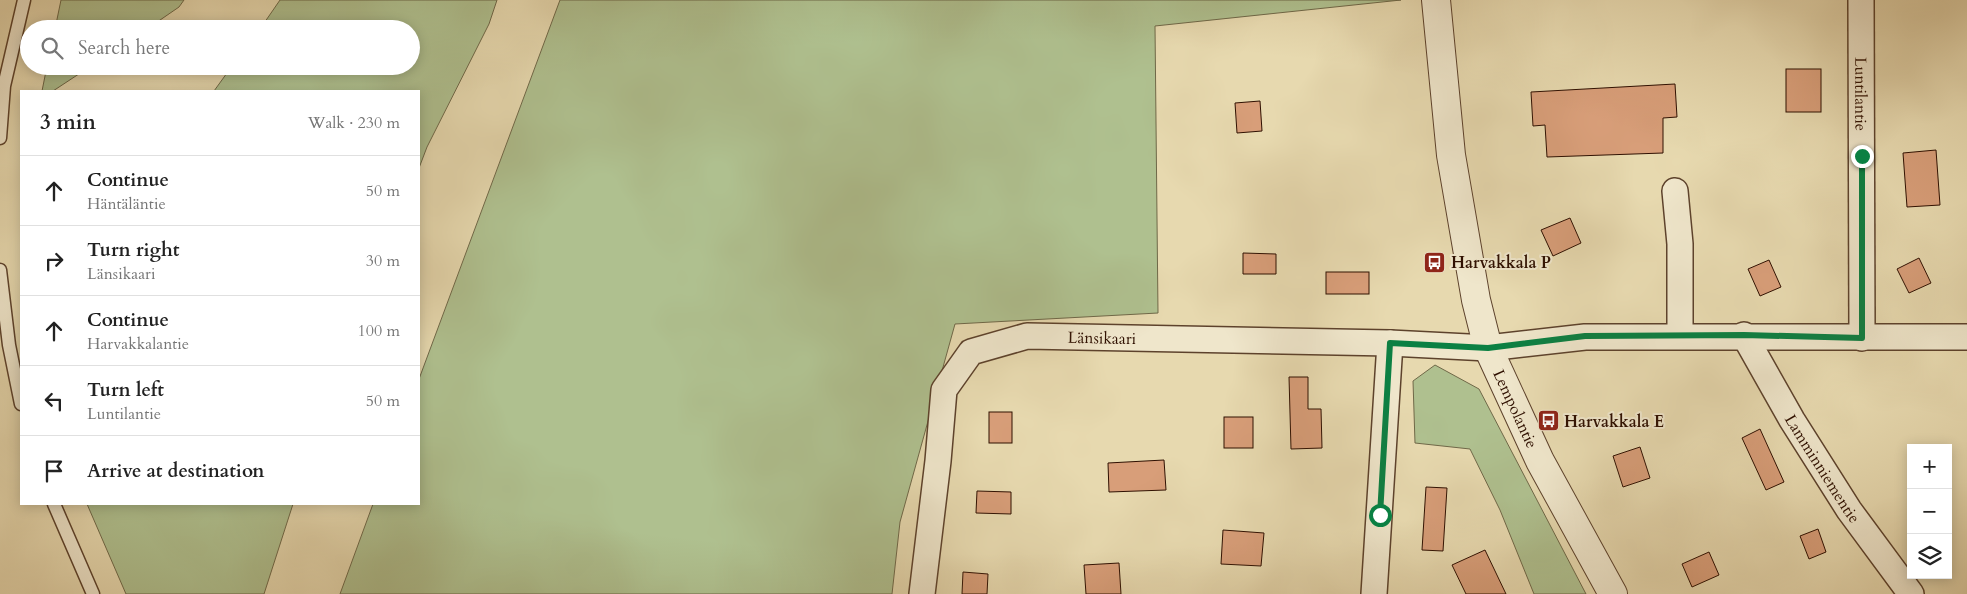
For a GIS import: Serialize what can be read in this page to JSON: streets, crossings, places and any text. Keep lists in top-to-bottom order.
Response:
{
  "streets": {
    "street": [
      "Luntilantie",
      "Länsikaari",
      "Lempolantie",
      "Lamminniementie"
    ]
  },
  "crossings": [
    ["Luntilantie", "Länsikaari"],
    ["Länsikaari", "Lempolantie"],
    ["Länsikaari", "Lamminniementie"]
  ],
  "places": {
    "bus stop": ["Harvakkala P", "Harvakkala E"]
  },
  "page": {
    "search": "Search here",
    "heading": ["3 min", "Walk · 230 m"],
    "list": [
      ["Continue", "Häntäläntie", "50 m"],
      ["Turn right", "Länsikaari", "30 m"],
      ["Continue", "Harvakkalantie", "100 m"],
      ["Turn left", "Luntilantie", "50 m"],
      "Arrive at destination"
    ],
    "map_buttons": ["+", "−"]
  }
}
